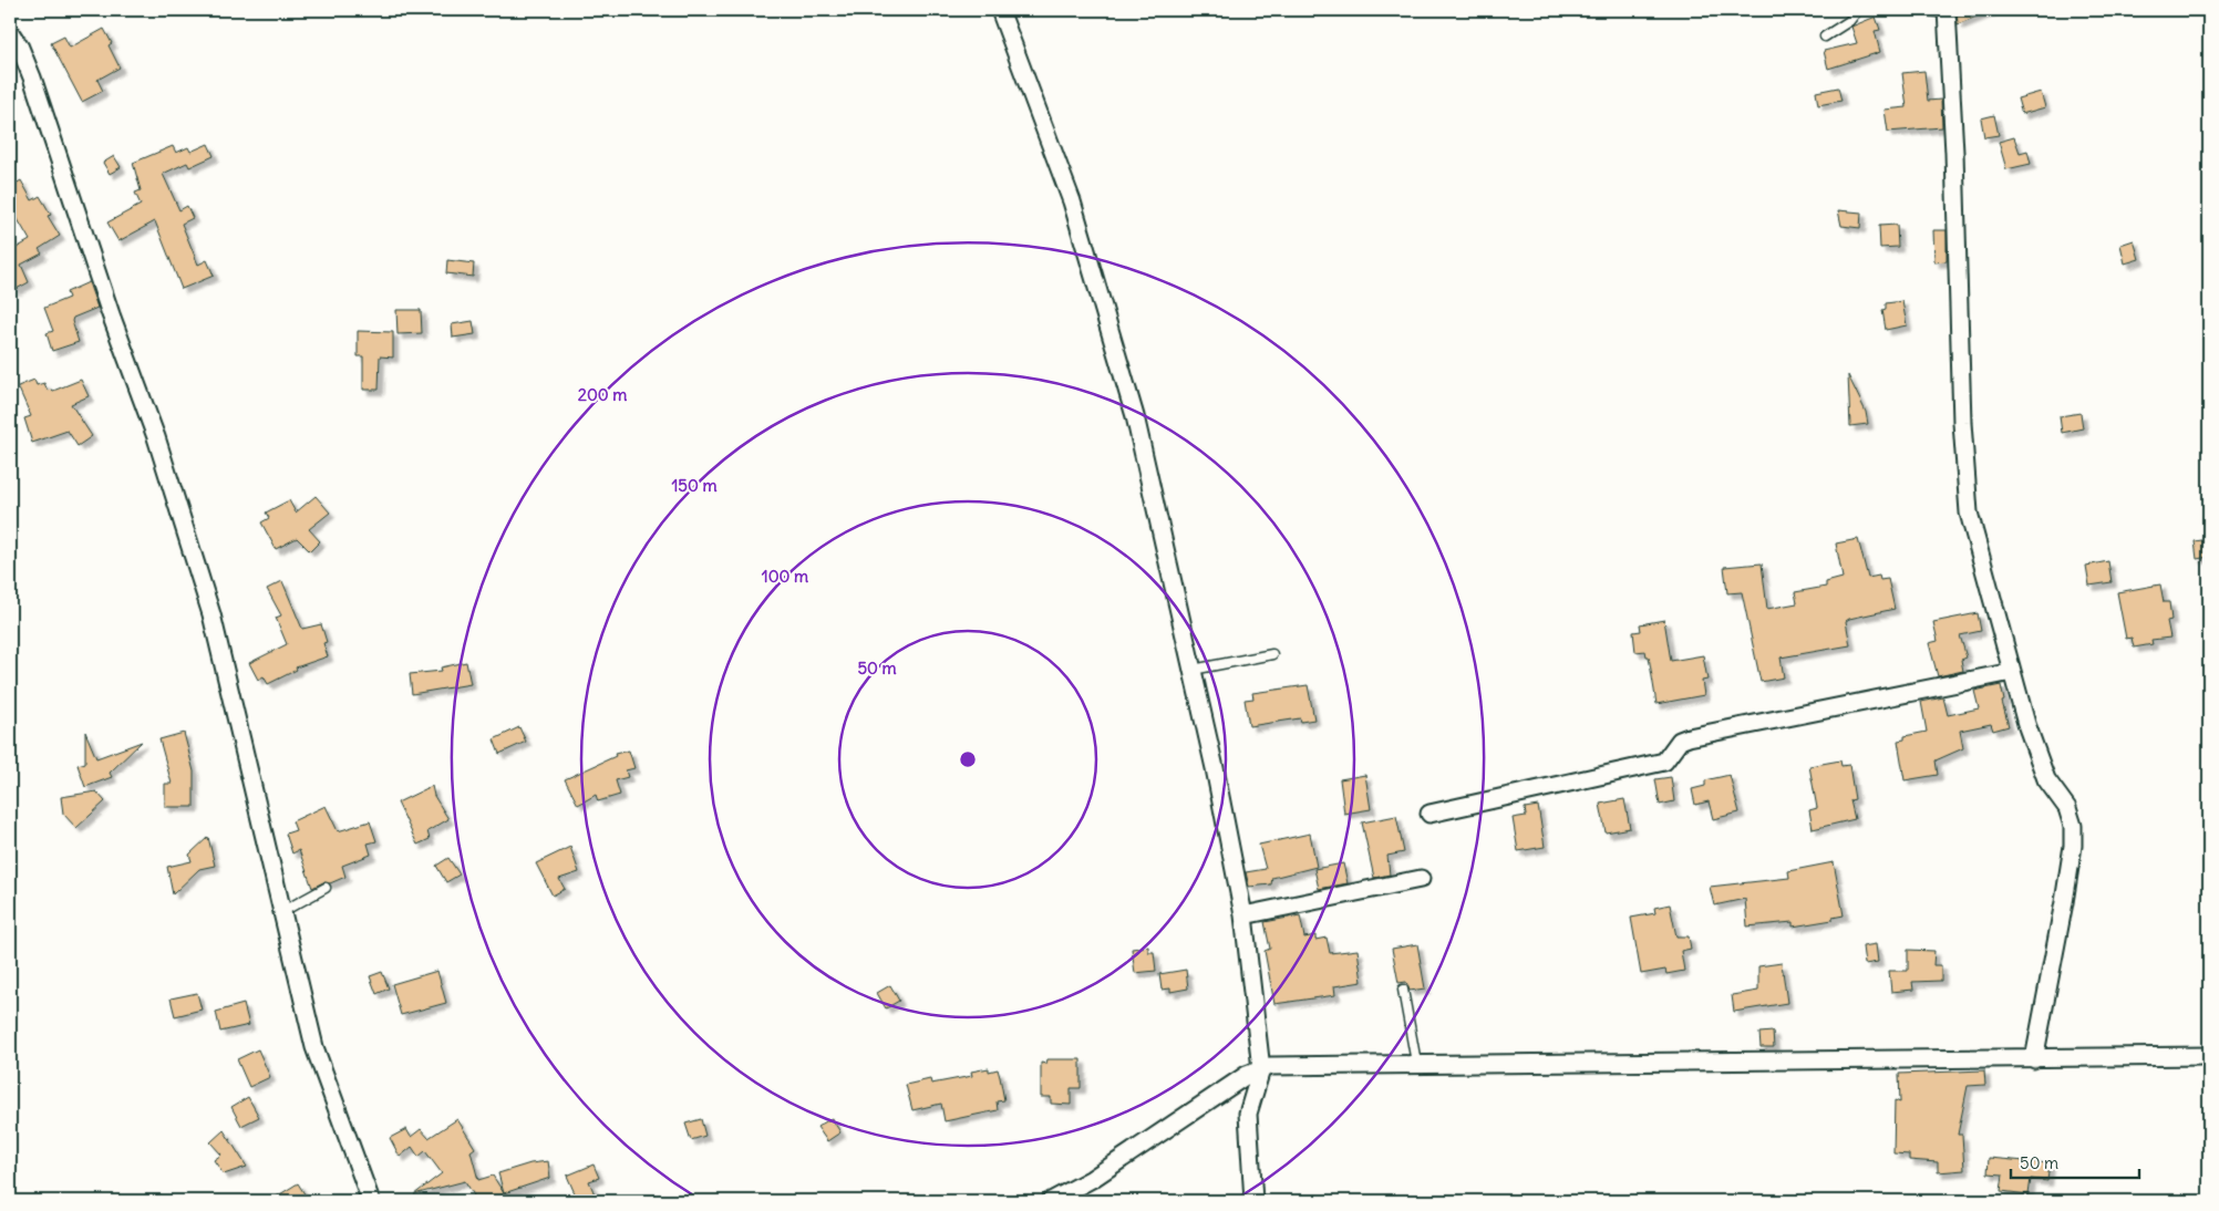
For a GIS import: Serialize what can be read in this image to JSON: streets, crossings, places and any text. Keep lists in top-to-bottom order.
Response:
{
  "scale_bar": "50 m",
  "rings": [
    "200 m",
    "150 m",
    "100 m",
    "50 m"
  ]
}
